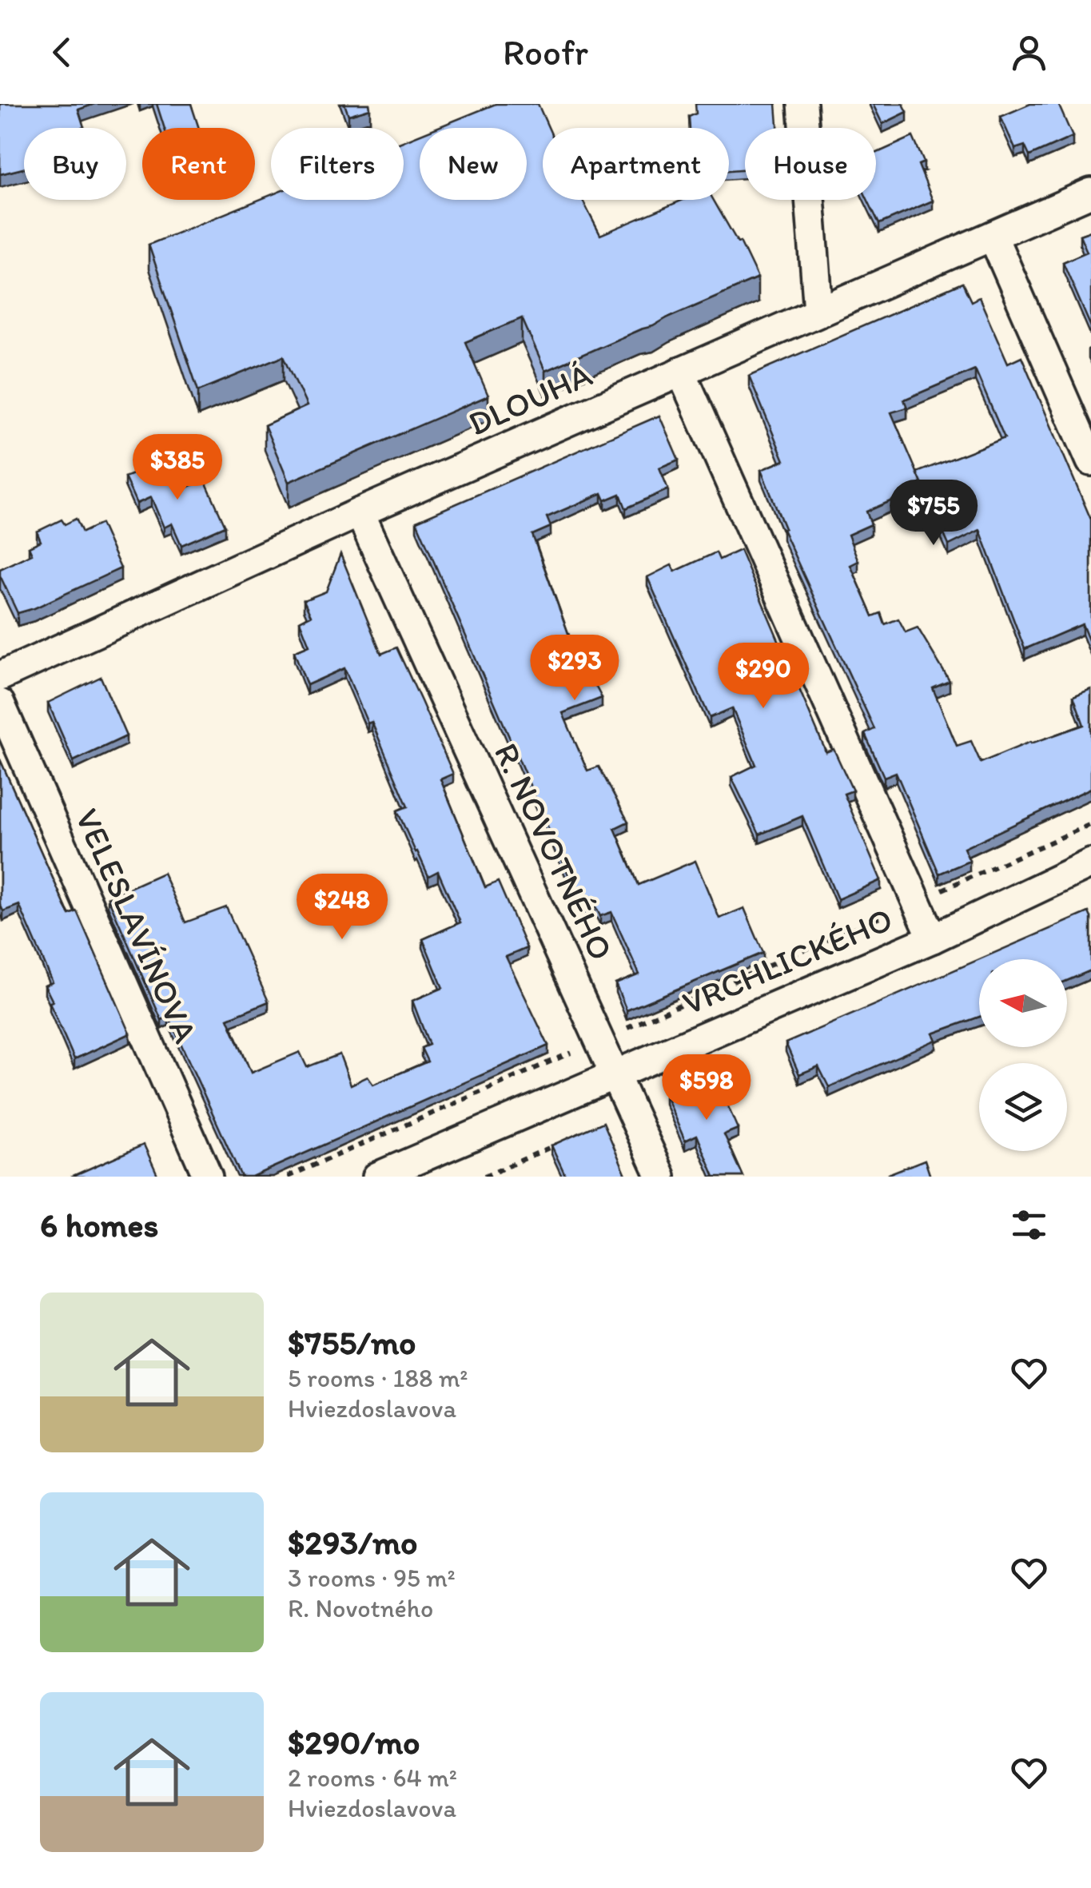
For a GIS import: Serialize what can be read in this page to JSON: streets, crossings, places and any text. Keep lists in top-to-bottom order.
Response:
{
  "streets": {
    "street": [
      "DLOUHÁ",
      "R. NOVOTNÉHO",
      "VELESLAVÍNOVA",
      "VRCHLICKÉHO"
    ]
  },
  "crossings": [
    ["DLOUHÁ", "R. NOVOTNÉHO"],
    ["R. NOVOTNÉHO", "VRCHLICKÉHO"]
  ],
  "north": "left",
  "page": {
    "header": "Roofr",
    "chip": [
      "Buy",
      "Rent",
      "Filters",
      "New",
      "Apartment",
      "House"
    ],
    "price": [
      "$385",
      "$755",
      "$293",
      "$290",
      "$248",
      "$598"
    ],
    "heading": "6 homes",
    "list": [
      {
        "name": "$755/mo",
        "note": "5 rooms · 188 m² · Hviezdoslavova"
      },
      {
        "name": "$293/mo",
        "note": "3 rooms · 95 m² · R. Novotného"
      },
      {
        "name": "$290/mo",
        "note": "2 rooms · 64 m² · Hviezdoslavova"
      }
    ]
  }
}
